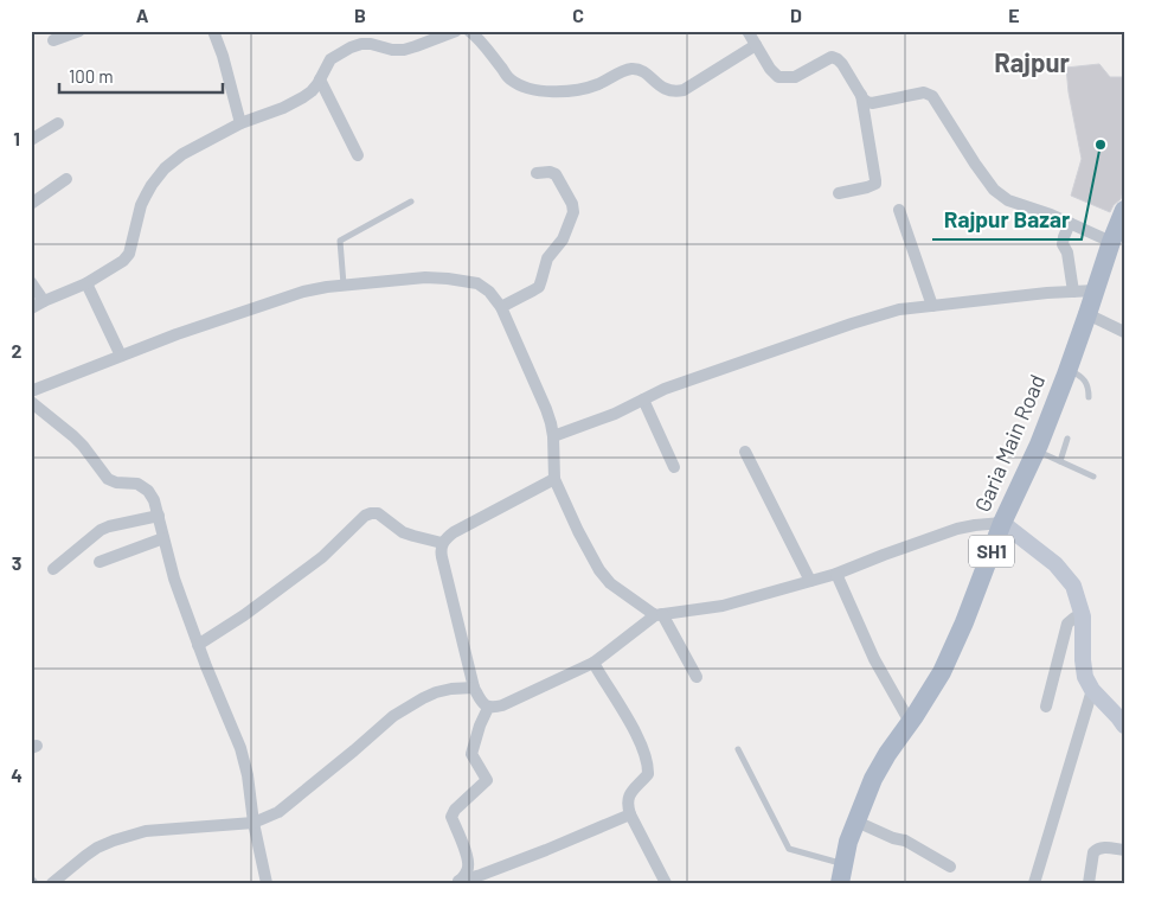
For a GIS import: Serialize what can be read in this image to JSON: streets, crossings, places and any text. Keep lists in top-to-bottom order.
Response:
{
  "streets": {
    "main road": ["Garia Main Road", "SH1"]
  },
  "districts": ["Rajpur"],
  "places": ["Rajpur Bazar"],
  "scale_bar": "100 m",
  "grid": {
    "columns": [
      "A",
      "B",
      "C",
      "D",
      "E"
    ],
    "rows": [
      "1",
      "2",
      "3",
      "4"
    ]
  }
}
